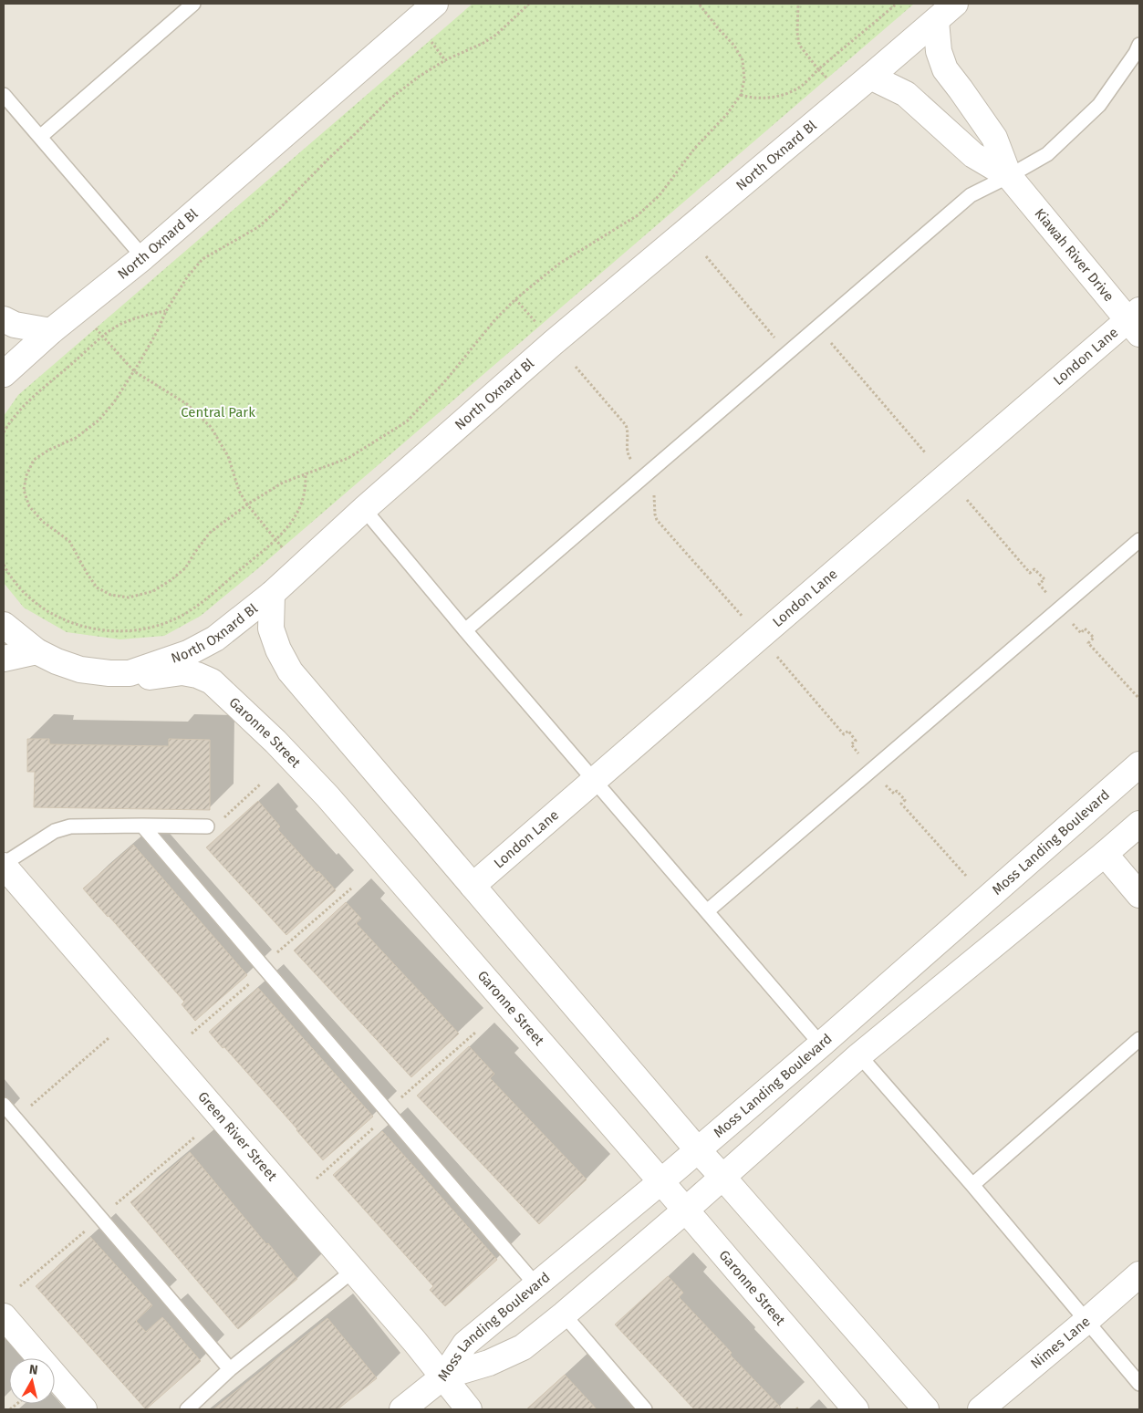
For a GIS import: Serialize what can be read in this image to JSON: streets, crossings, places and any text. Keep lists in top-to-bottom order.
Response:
{
  "streets": {
    "street": [
      "North Oxnard Bl",
      "Kiawah River Drive",
      "London Lane",
      "Garonne Street",
      "Moss Landing Boulevard",
      "Green River Street",
      "Nimes Lane"
    ]
  },
  "crossings": [
    ["North Oxnard Bl", "Kiawah River Drive"],
    ["North Oxnard Bl", "Garonne Street"],
    ["Kiawah River Drive", "London Lane"],
    ["Garonne Street", "Moss Landing Boulevard"],
    ["Moss Landing Boulevard", "Green River Street"]
  ],
  "parks": ["Central Park"],
  "north": "top"
}
